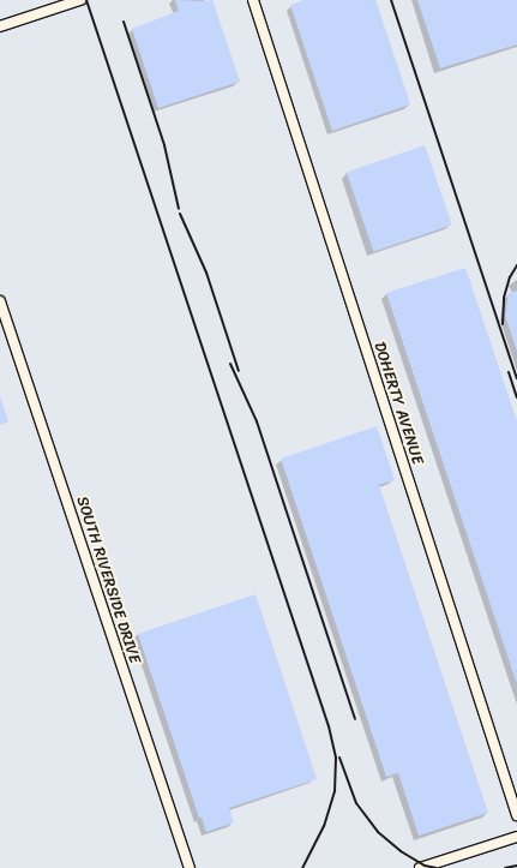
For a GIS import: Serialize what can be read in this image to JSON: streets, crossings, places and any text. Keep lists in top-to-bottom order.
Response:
{
  "streets": {
    "street": ["DOHERTY AVENUE", "SOUTH RIVERSIDE DRIVE"]
  }
}
